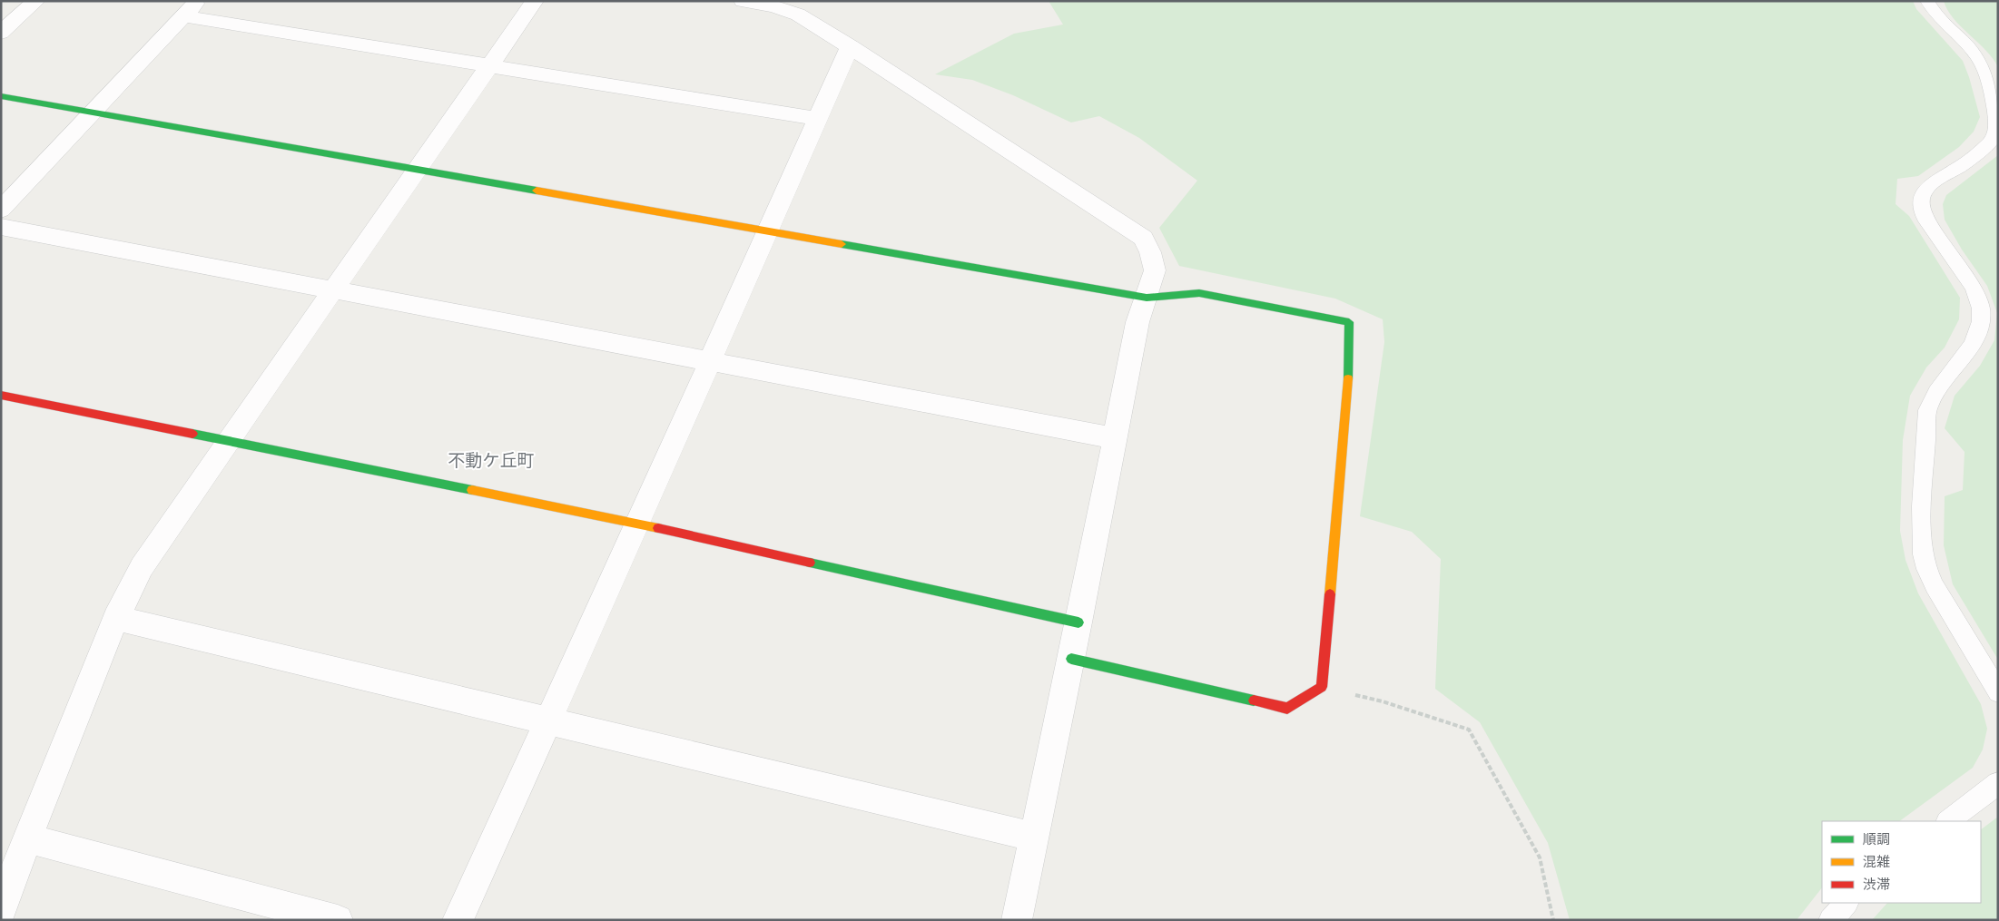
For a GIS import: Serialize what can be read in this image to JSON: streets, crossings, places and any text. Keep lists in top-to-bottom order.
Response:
{
  "districts": ["不動ケ丘町"],
  "legend": ["順調", "混雑", "渋滞"]
}
